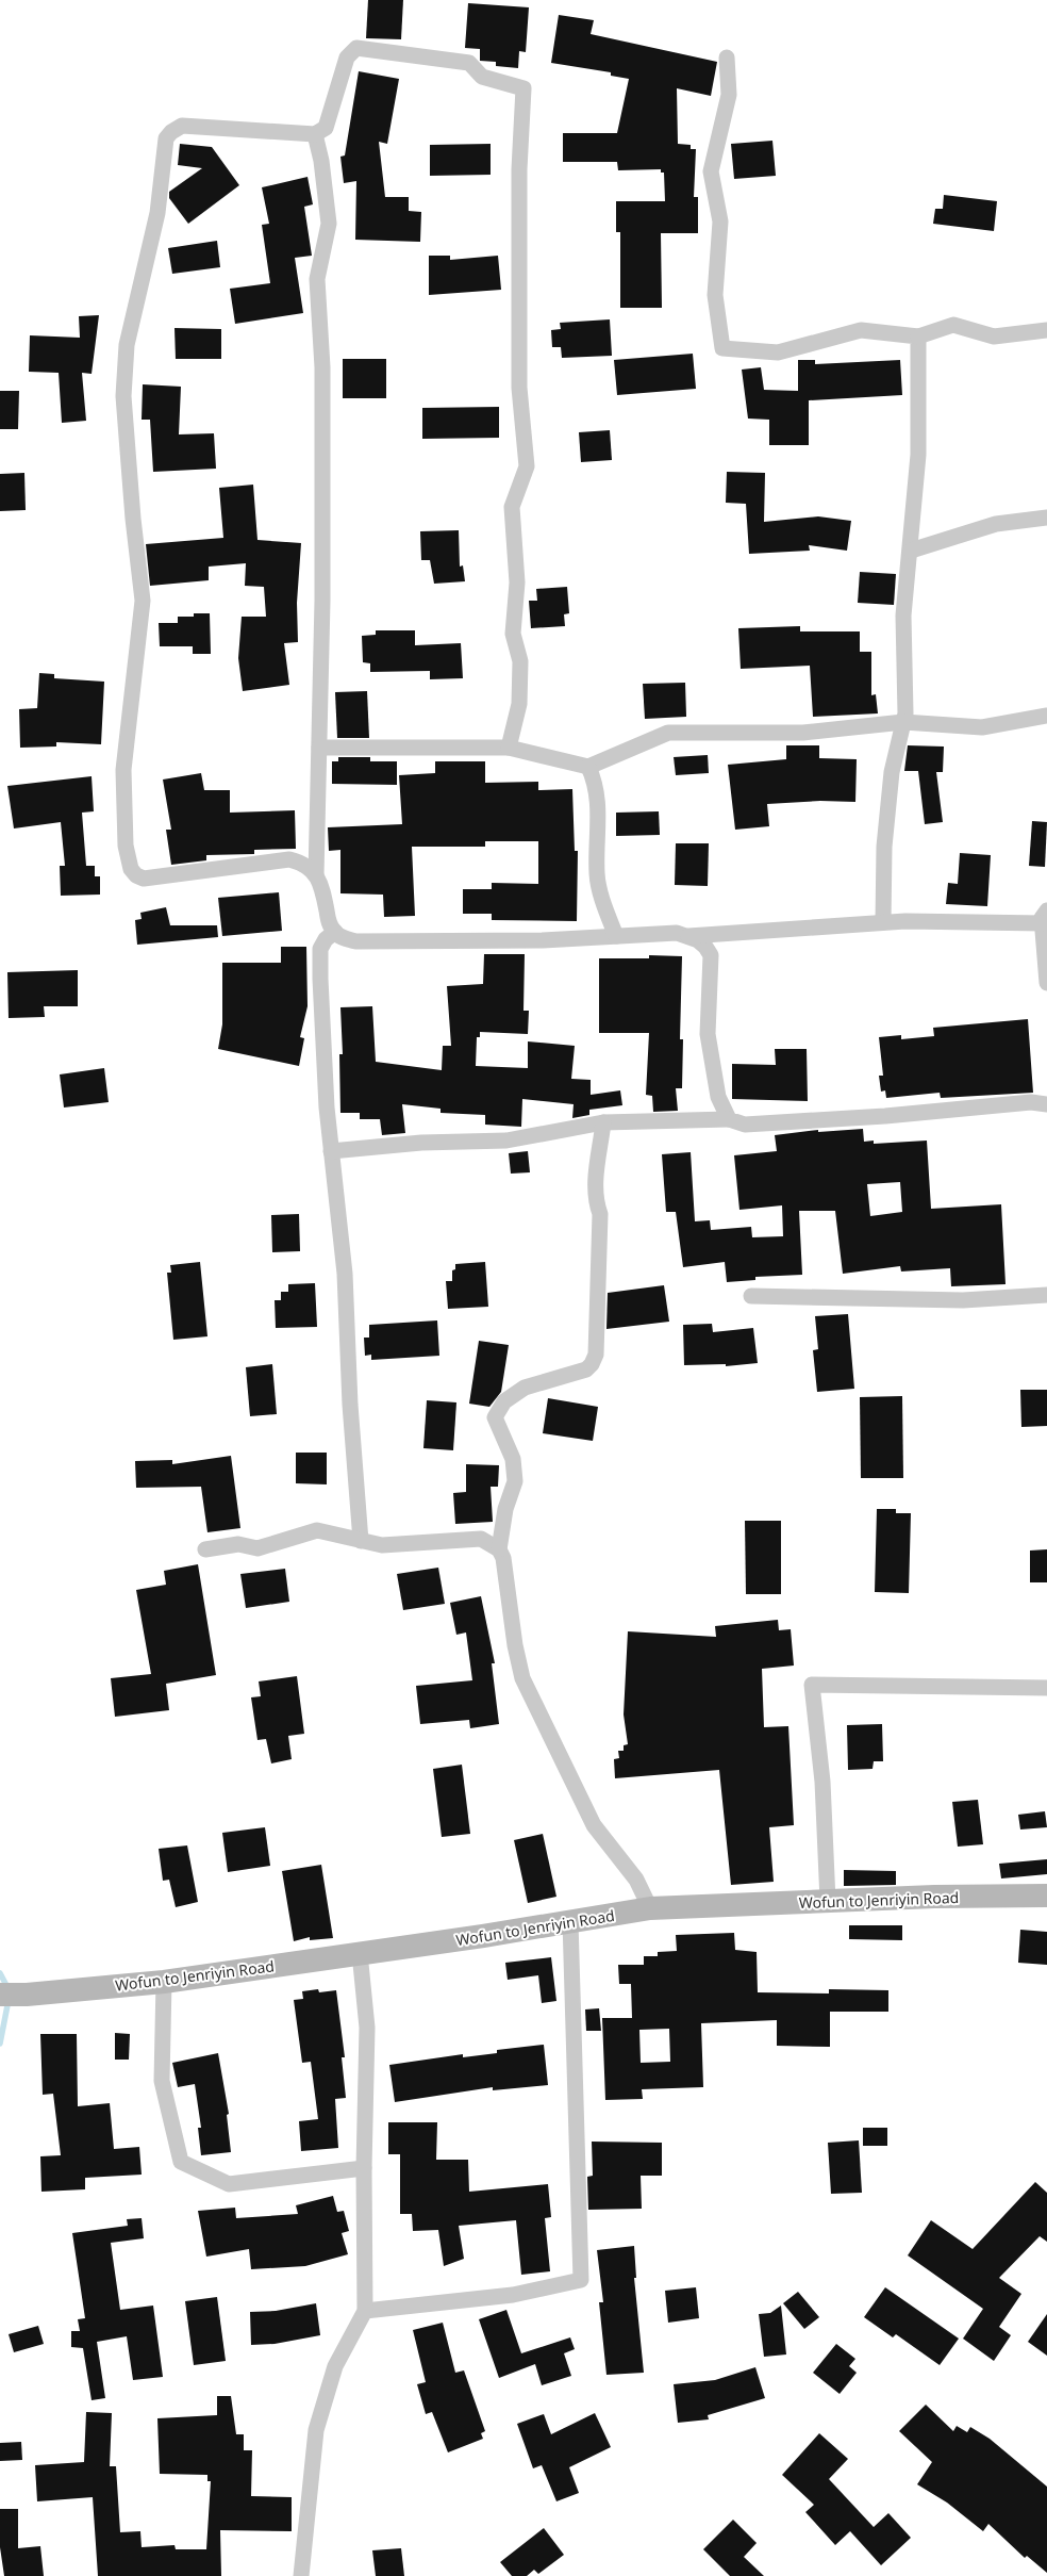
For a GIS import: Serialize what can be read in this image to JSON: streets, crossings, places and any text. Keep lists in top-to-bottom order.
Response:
{
  "streets": {
    "street": ["Wofun to Jenriyin Road"]
  }
}
